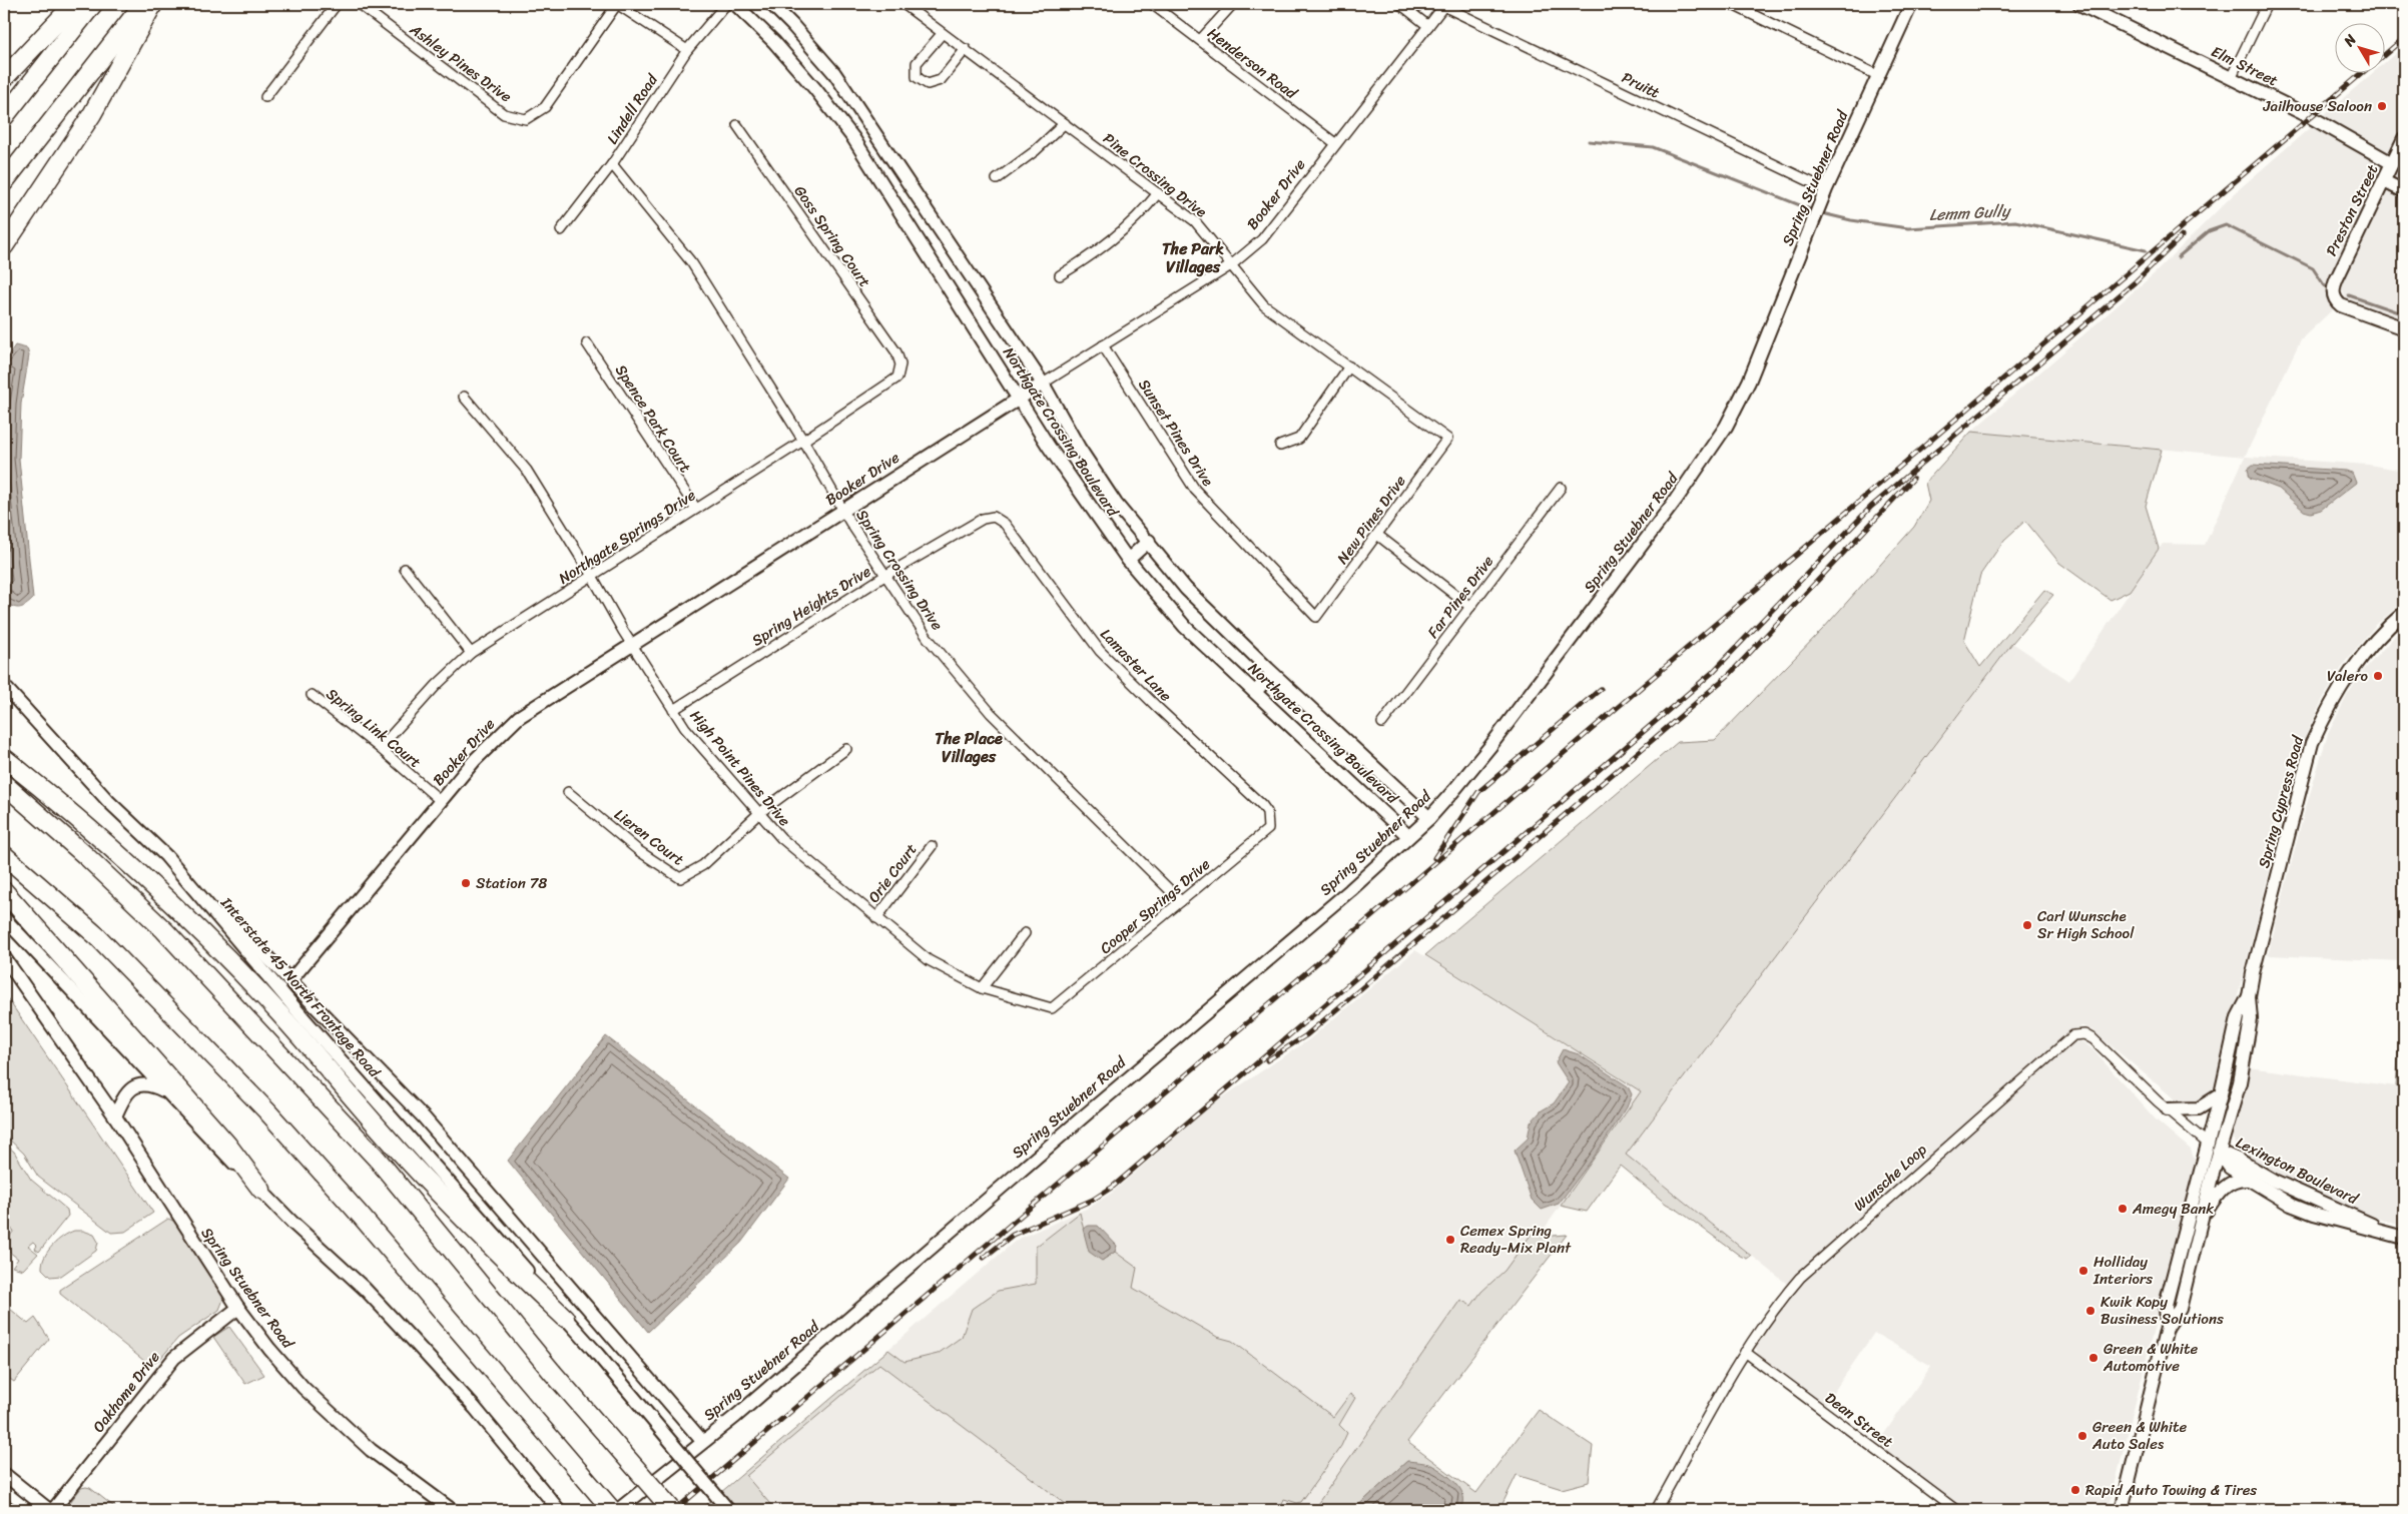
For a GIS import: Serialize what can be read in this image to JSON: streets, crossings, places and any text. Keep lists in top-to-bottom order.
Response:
{
  "streets": {
    "main road": [
      "Elm Street",
      "Spring Stuebner Road",
      "Booker Drive",
      "Preston Street",
      "Northgate Crossing Boulevard",
      "Spring Cypress Road",
      "Interstate 45 North Frontage Road",
      "Lexington Boulevard",
      "Oakhome Drive"
    ],
    "street": [
      "Ashley Pines Drive",
      "Henderson Road",
      "Pruitt",
      "Lindell Road",
      "Pine Crossing Drive",
      "Goss Spring Court",
      "Spence Park Court",
      "Sunset Pines Drive",
      "New Pines Drive",
      "Northgate Springs Drive",
      "Spring Crossing Drive",
      "Far Pines Drive",
      "Spring Heights Drive",
      "Lamaster Lane",
      "Spring Link Court",
      "High Point Pines Drive",
      "Lieren Court",
      "Orie Court",
      "Cooper Springs Drive",
      "Wunsche Loop",
      "Dean Street"
    ]
  },
  "crossings": [
    ["Henderson Road", "Booker Drive"],
    ["Elm Street", "Preston Street"],
    ["Pruitt", "Spring Stuebner Road"],
    ["Pruitt", "Booker Drive"],
    ["Lindell Road", "Spring Crossing Drive"],
    ["Pine Crossing Drive", "Booker Drive"],
    ["Pine Crossing Drive", "New Pines Drive"],
    ["Spring Stuebner Road", "Northgate Crossing Boulevard"],
    ["Spring Stuebner Road", "Oakhome Drive"],
    ["Booker Drive", "Northgate Crossing Boulevard"],
    ["Booker Drive", "Sunset Pines Drive"],
    ["Booker Drive", "Spring Crossing Drive"],
    ["Booker Drive", "Spring Link Court"],
    ["Booker Drive", "High Point Pines Drive"],
    ["Goss Spring Court", "Northgate Springs Drive"],
    ["Spence Park Court", "Northgate Springs Drive"],
    ["Sunset Pines Drive", "New Pines Drive"],
    ["Northgate Springs Drive", "Spring Crossing Drive"],
    ["Northgate Springs Drive", "Spring Link Court"],
    ["Northgate Springs Drive", "High Point Pines Drive"],
    ["Spring Crossing Drive", "Spring Heights Drive"],
    ["Spring Crossing Drive", "Cooper Springs Drive"],
    ["Spring Heights Drive", "Lamaster Lane"],
    ["Spring Heights Drive", "High Point Pines Drive"],
    ["Lamaster Lane", "Cooper Springs Drive"],
    ["High Point Pines Drive", "Lieren Court"],
    ["High Point Pines Drive", "Orie Court"],
    ["High Point Pines Drive", "Cooper Springs Drive"],
    ["Spring Cypress Road", "Lexington Boulevard"],
    ["Spring Cypress Road", "Wunsche Loop"],
    ["Lexington Boulevard", "Wunsche Loop"],
    ["Wunsche Loop", "Dean Street"]
  ],
  "districts": ["The Park Villages", "The Place Villages"],
  "water": ["Lemm Gully"],
  "places": [
    "Jailhouse Saloon",
    "Valero",
    "Station 78",
    "Carl Wunsche Sr High School",
    "Amegy Bank",
    "Cemex Spring Ready-Mix Plant",
    "Holliday Interiors",
    "Kwik Kopy Business Solutions",
    "Green & White Automotive",
    "Green & White Auto Sales",
    "Rapid Auto Towing & Tires"
  ],
  "north": "top left"
}
